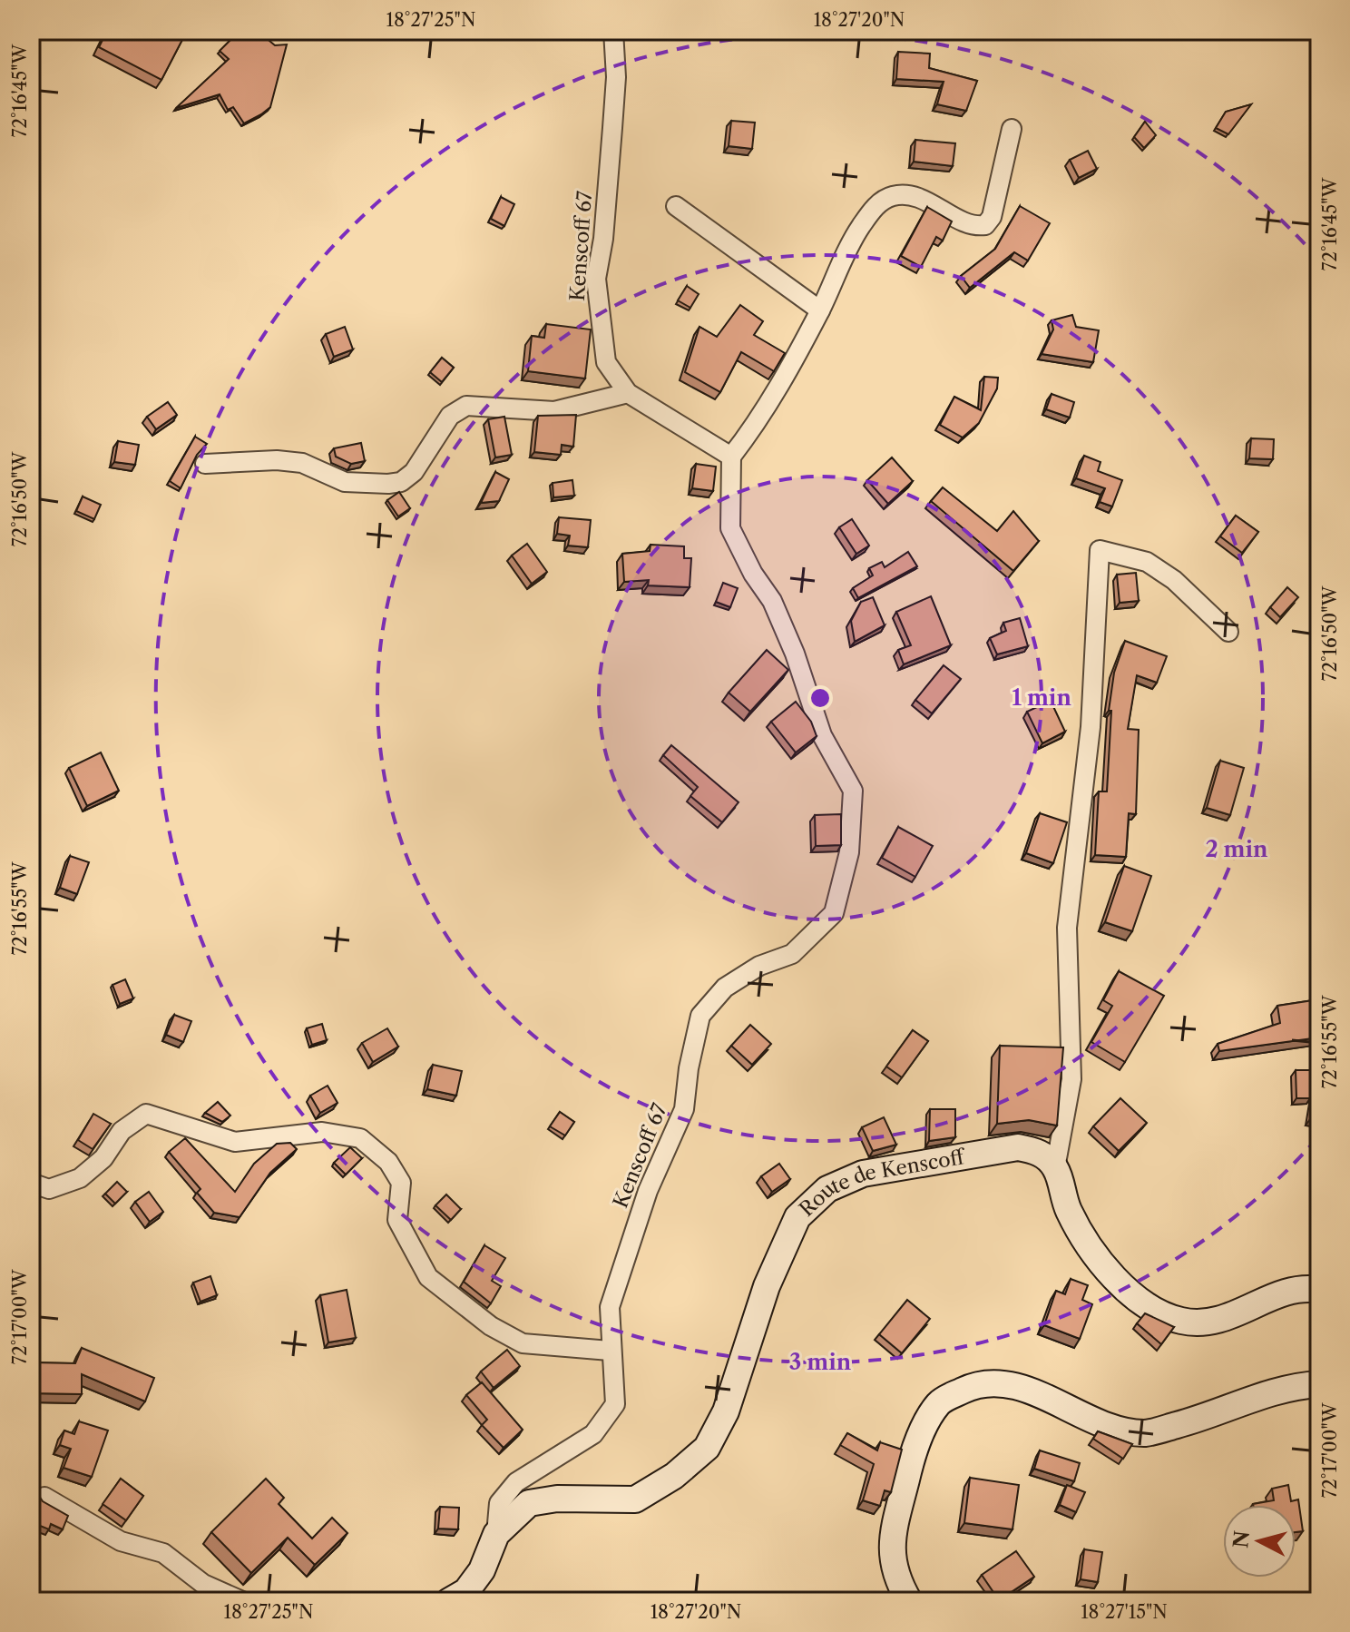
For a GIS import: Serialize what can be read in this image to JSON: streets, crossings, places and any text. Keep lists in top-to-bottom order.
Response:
{
  "streets": {
    "main road": ["Route de Kenscoff"],
    "street": ["Kenscoff 67"]
  },
  "crossings": [
    ["Kenscoff 67", "Route de Kenscoff"]
  ],
  "north": "left",
  "coordinates": [
    "18°27'25\"N",
    "18°27'20\"N",
    "72°16'45\"W",
    "72°16'50\"W",
    "72°16'55\"W",
    "72°17'00\"W",
    "18°27'15\"N"
  ],
  "rings": ["1 min", "2 min", "3 min"]
}
